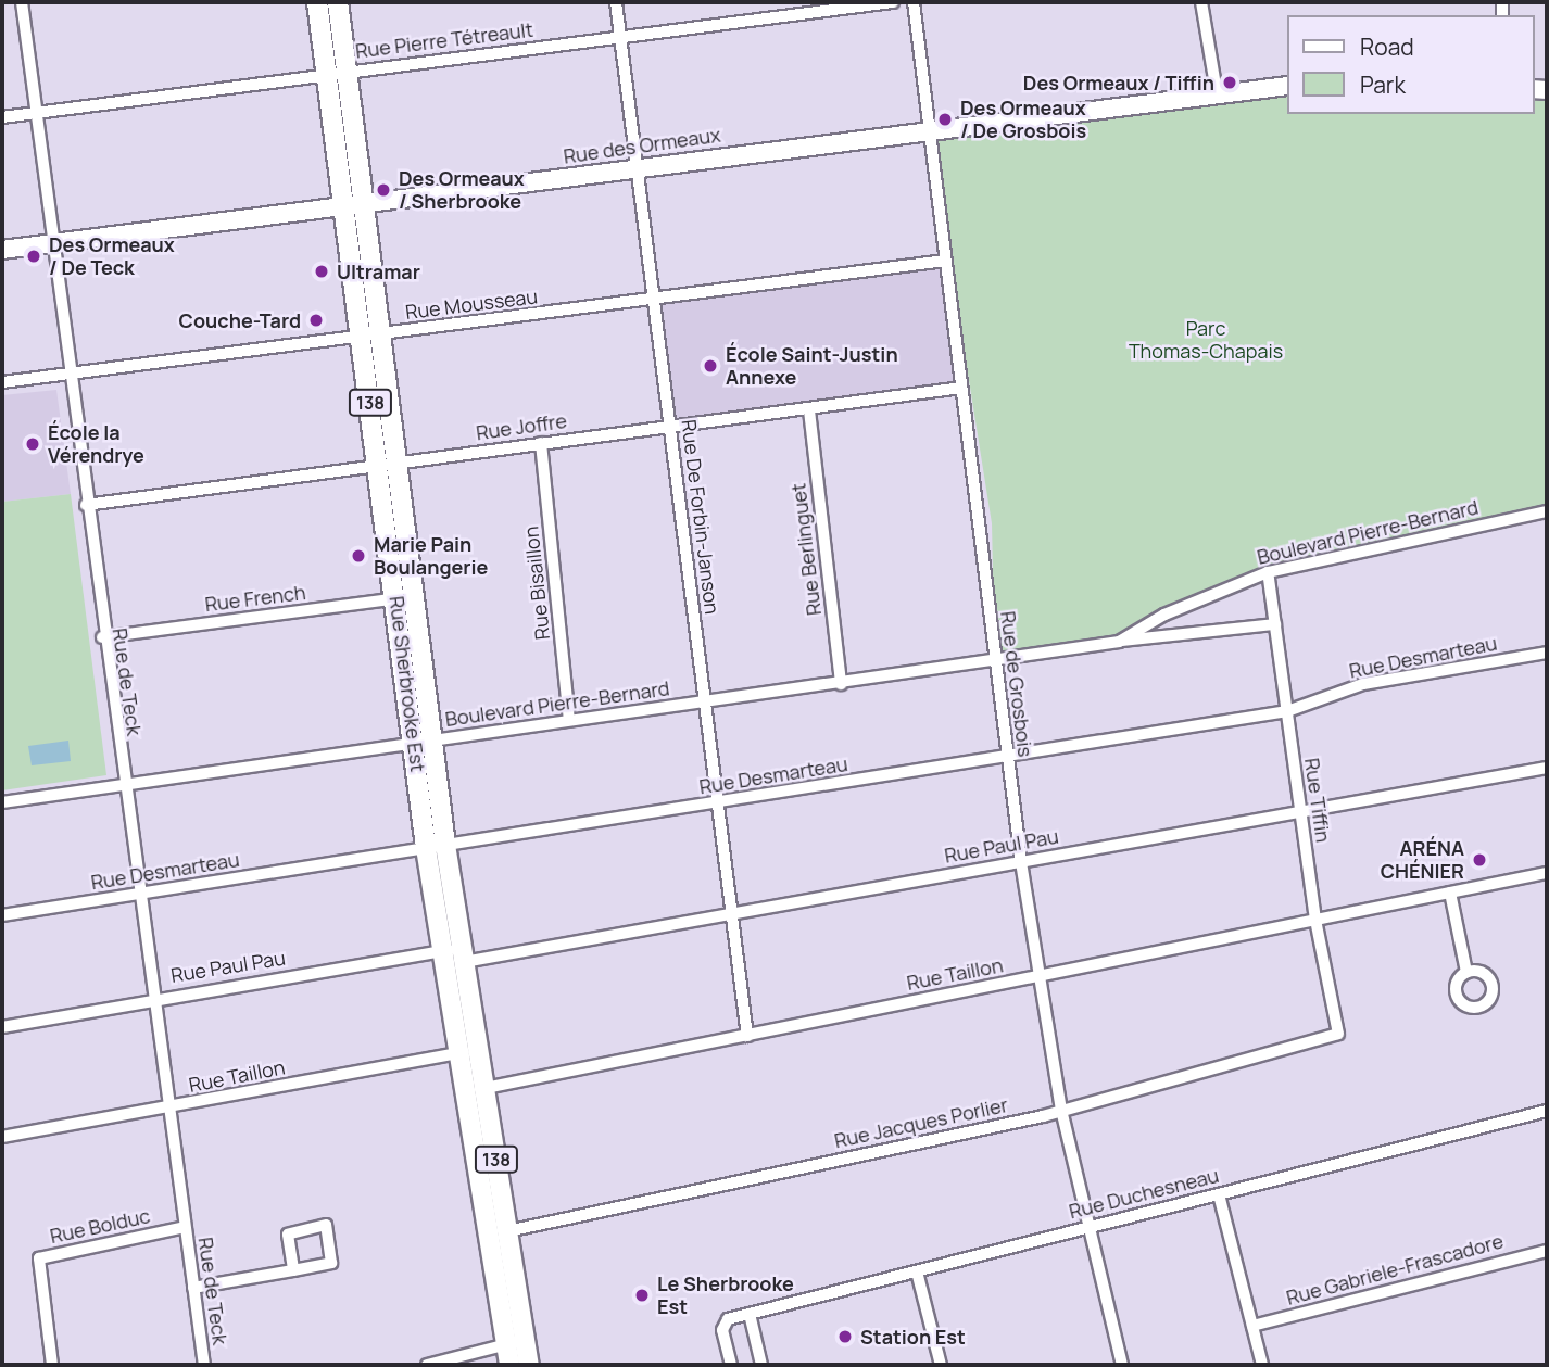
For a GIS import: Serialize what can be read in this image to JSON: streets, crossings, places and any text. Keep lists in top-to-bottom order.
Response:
{
  "streets": {
    "main road": ["138", "Rue Sherbrooke Est"],
    "street": [
      "Rue Pierre Tétreault",
      "Rue des Ormeaux",
      "Rue Mousseau",
      "Rue Joffre",
      "Rue De Forbin-Janson",
      "Boulevard Pierre-Bernard",
      "Rue Berlinguet",
      "Rue Bisaillon",
      "Rue French",
      "Rue Desmarteau",
      "Rue de Teck",
      "Rue de Grosbois",
      "Rue Tiffin",
      "Rue Paul Pau",
      "Rue Taillon",
      "Rue Jacques Porlier",
      "Rue Duchesneau",
      "Rue Bolduc",
      "Rue Gabriele-Frascadore"
    ]
  },
  "crossings": [
    ["Rue Pierre Tétreault", "Rue De Forbin-Janson"],
    ["Rue Pierre Tétreault", "Rue de Teck"],
    ["Rue Pierre Tétreault", "Rue Sherbrooke Est"],
    ["Rue des Ormeaux", "Rue De Forbin-Janson"],
    ["Rue des Ormeaux", "Rue de Teck"],
    ["Rue des Ormeaux", "Rue Sherbrooke Est"],
    ["Rue des Ormeaux", "Rue de Grosbois"],
    ["Rue Mousseau", "Rue De Forbin-Janson"],
    ["Rue Mousseau", "Rue de Teck"],
    ["Rue Mousseau", "Rue Sherbrooke Est"],
    ["Rue Mousseau", "Rue de Grosbois"],
    ["Rue Joffre", "Rue De Forbin-Janson"],
    ["Rue Joffre", "Rue Berlinguet"],
    ["Rue Joffre", "Rue Bisaillon"],
    ["Rue Joffre", "Rue de Teck"],
    ["Rue Joffre", "Rue Sherbrooke Est"],
    ["Rue Joffre", "Rue de Grosbois"],
    ["Rue De Forbin-Janson", "Boulevard Pierre-Bernard"],
    ["Rue De Forbin-Janson", "Rue Desmarteau"],
    ["Rue De Forbin-Janson", "Rue Paul Pau"],
    ["Rue De Forbin-Janson", "Rue Taillon"],
    ["Boulevard Pierre-Bernard", "Rue Berlinguet"],
    ["Boulevard Pierre-Bernard", "Rue Bisaillon"],
    ["Boulevard Pierre-Bernard", "Rue de Teck"],
    ["Boulevard Pierre-Bernard", "Rue Sherbrooke Est"],
    ["Boulevard Pierre-Bernard", "Rue de Grosbois"],
    ["Boulevard Pierre-Bernard", "Rue Tiffin"],
    ["Rue French", "Rue de Teck"],
    ["Rue French", "Rue Sherbrooke Est"],
    ["Rue Desmarteau", "Rue de Teck"],
    ["Rue Desmarteau", "Rue Sherbrooke Est"],
    ["Rue Desmarteau", "Rue de Grosbois"],
    ["Rue Desmarteau", "Rue Tiffin"],
    ["Rue de Teck", "Rue Paul Pau"],
    ["Rue de Teck", "Rue Taillon"],
    ["Rue de Teck", "Rue Bolduc"],
    ["Rue Sherbrooke Est", "Rue Paul Pau"],
    ["Rue Sherbrooke Est", "Rue Taillon"],
    ["Rue Sherbrooke Est", "Rue Jacques Porlier"],
    ["Rue de Grosbois", "Rue Paul Pau"],
    ["Rue de Grosbois", "Rue Taillon"],
    ["Rue de Grosbois", "Rue Jacques Porlier"],
    ["Rue de Grosbois", "Rue Duchesneau"],
    ["Rue Tiffin", "Rue Paul Pau"],
    ["Rue Tiffin", "Rue Taillon"],
    ["Rue Tiffin", "Rue Jacques Porlier"]
  ],
  "parks": ["Parc Thomas-Chapais"],
  "places": [
    "Des Ormeaux / Tiffin",
    "Des Ormeaux / De Grosbois",
    "Des Ormeaux / Sherbrooke",
    "Des Ormeaux / De Teck",
    "Ultramar",
    "Couche-Tard",
    "École Saint-Justin Annexe",
    "École la Vérendrye",
    "Marie Pain Boulangerie",
    "ARÉNA CHÉNIER",
    "Le Sherbrooke Est",
    "Station Est"
  ],
  "legend": ["Road", "Park"]
}
